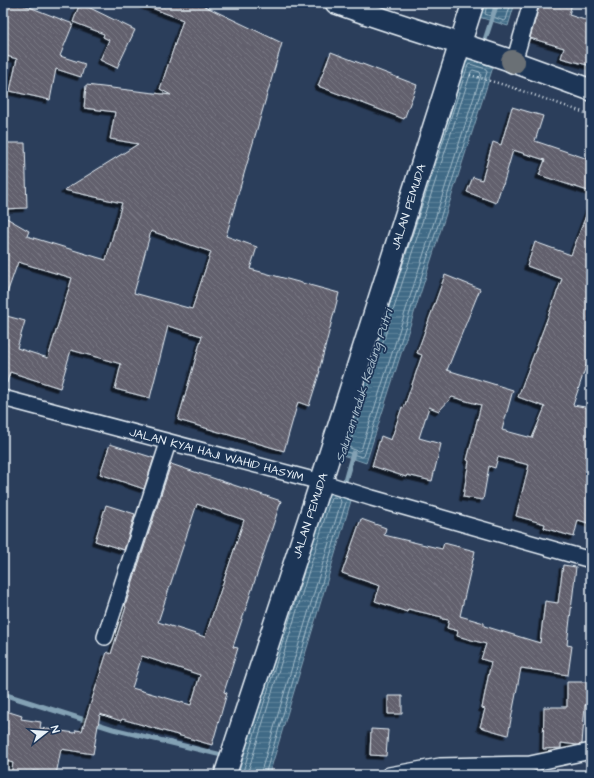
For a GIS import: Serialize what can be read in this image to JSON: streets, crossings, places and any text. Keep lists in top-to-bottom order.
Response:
{
  "streets": {
    "street": ["JALAN PEMUDA", "JALAN KYAI HAJI WAHID HASYIM"]
  },
  "crossings": [
    ["JALAN PEMUDA", "JALAN KYAI HAJI WAHID HASYIM"]
  ],
  "water": ["Saluran Induk Kedung Putri"],
  "north": "right"
}
